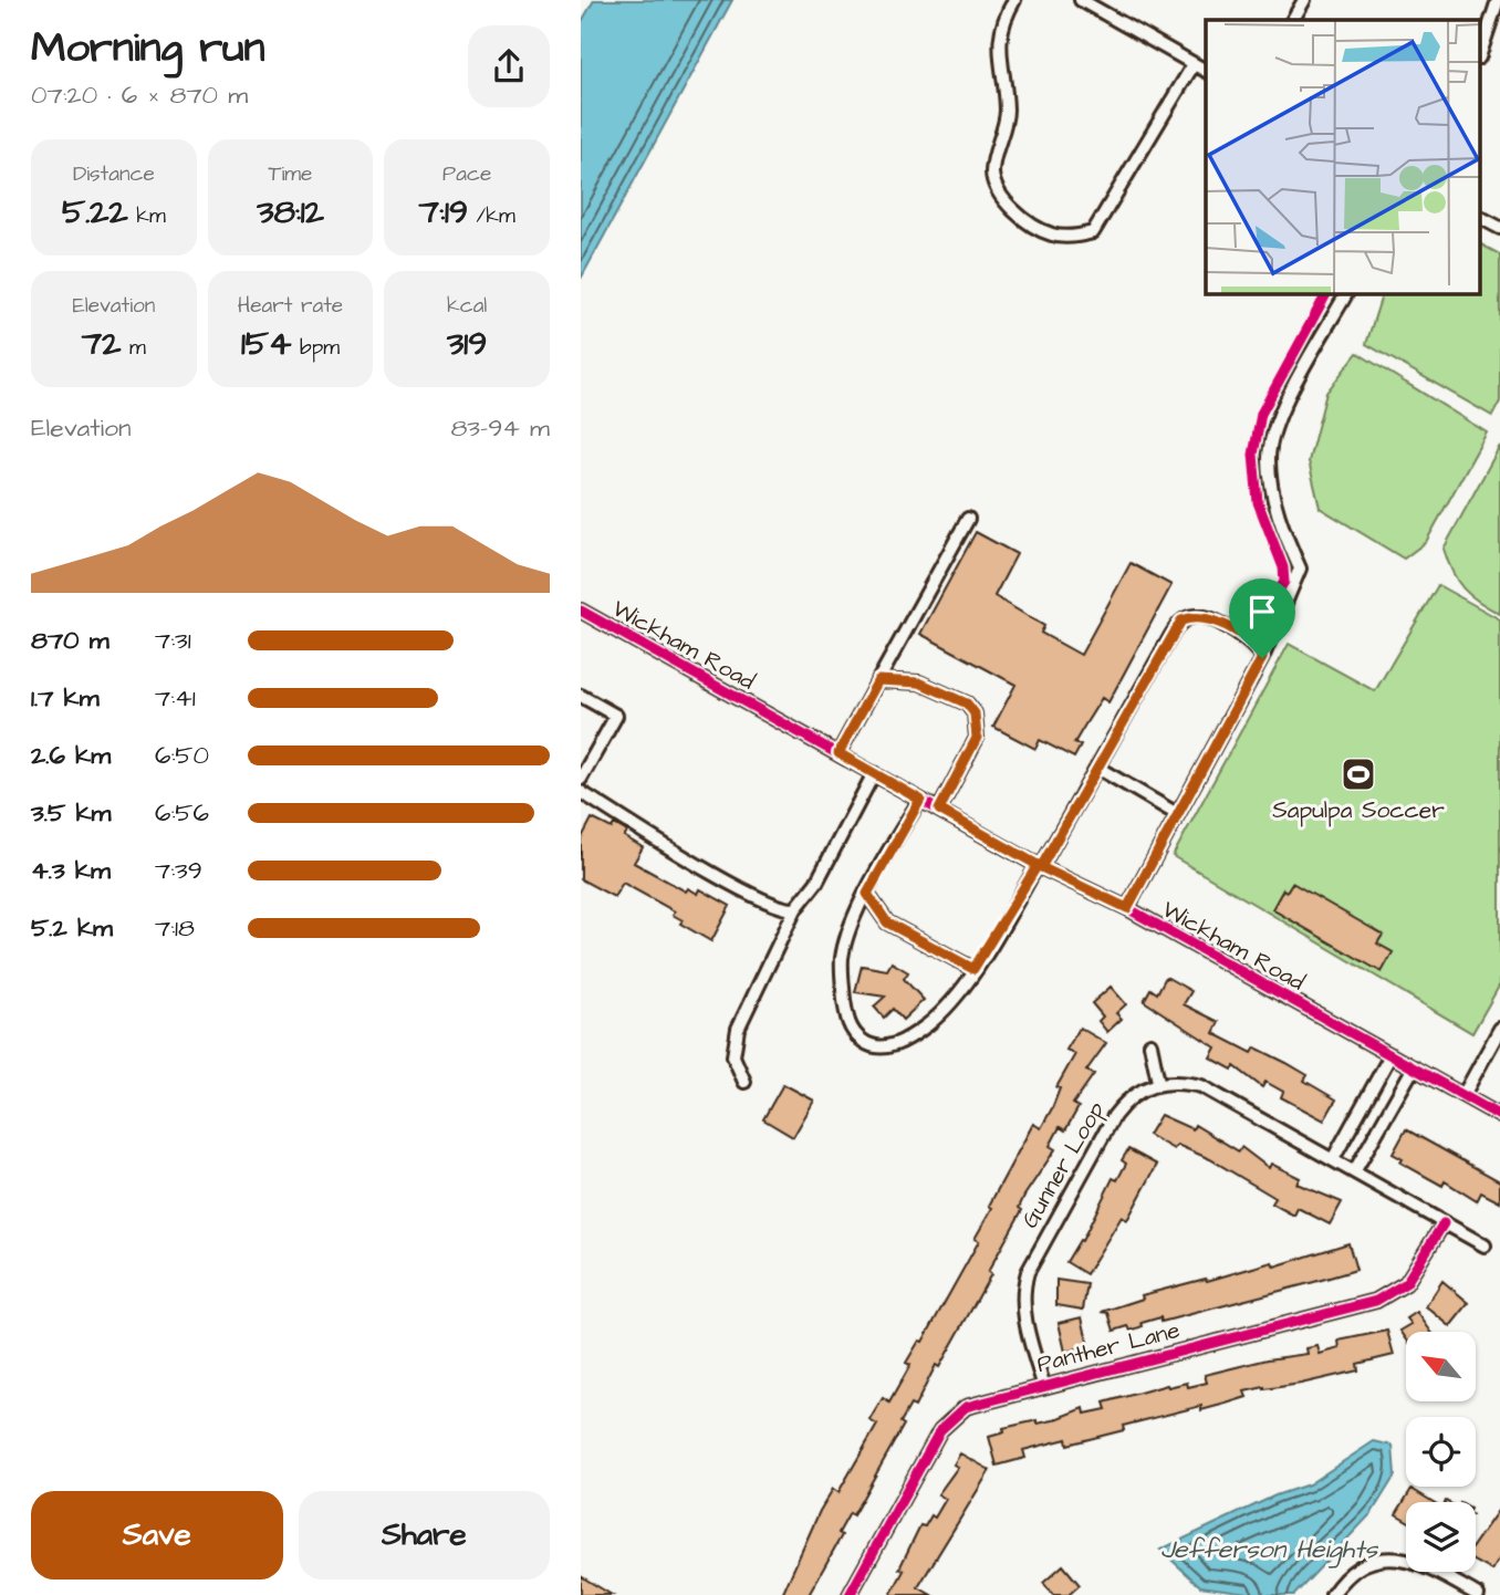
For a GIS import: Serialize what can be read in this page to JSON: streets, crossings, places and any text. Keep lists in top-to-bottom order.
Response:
{
  "streets": {
    "street": ["Wickham Road", "Gunner Loop", "Panther Lane"]
  },
  "crossings": [
    ["Gunner Loop", "Panther Lane"]
  ],
  "water": ["Jefferson Heights"],
  "places": {
    "sports": ["Sapulpa Soccer"]
  },
  "north": "top left",
  "page": {
    "heading": ["Morning run", "07:20 · 6 × 870 m"],
    "stats": [
      ["Distance", "5.22 km"],
      ["Time", "38:12"],
      ["Pace", "7:19 /km"],
      ["Elevation", "72 m"],
      ["Heart rate", "154 bpm"],
      ["kcal", "319"]
    ],
    "chart": ["Elevation", "83–94 m"],
    "list": [
      {
        "name": "870 m",
        "note": "7:31"
      },
      {
        "name": "1.7 km",
        "note": "7:41"
      },
      {
        "name": "2.6 km",
        "note": "6:50"
      },
      {
        "name": "3.5 km",
        "note": "6:56"
      },
      {
        "name": "4.3 km",
        "note": "7:39"
      },
      {
        "name": "5.2 km",
        "note": "7:18"
      }
    ],
    "buttons": ["Save", "Share"]
  }
}
